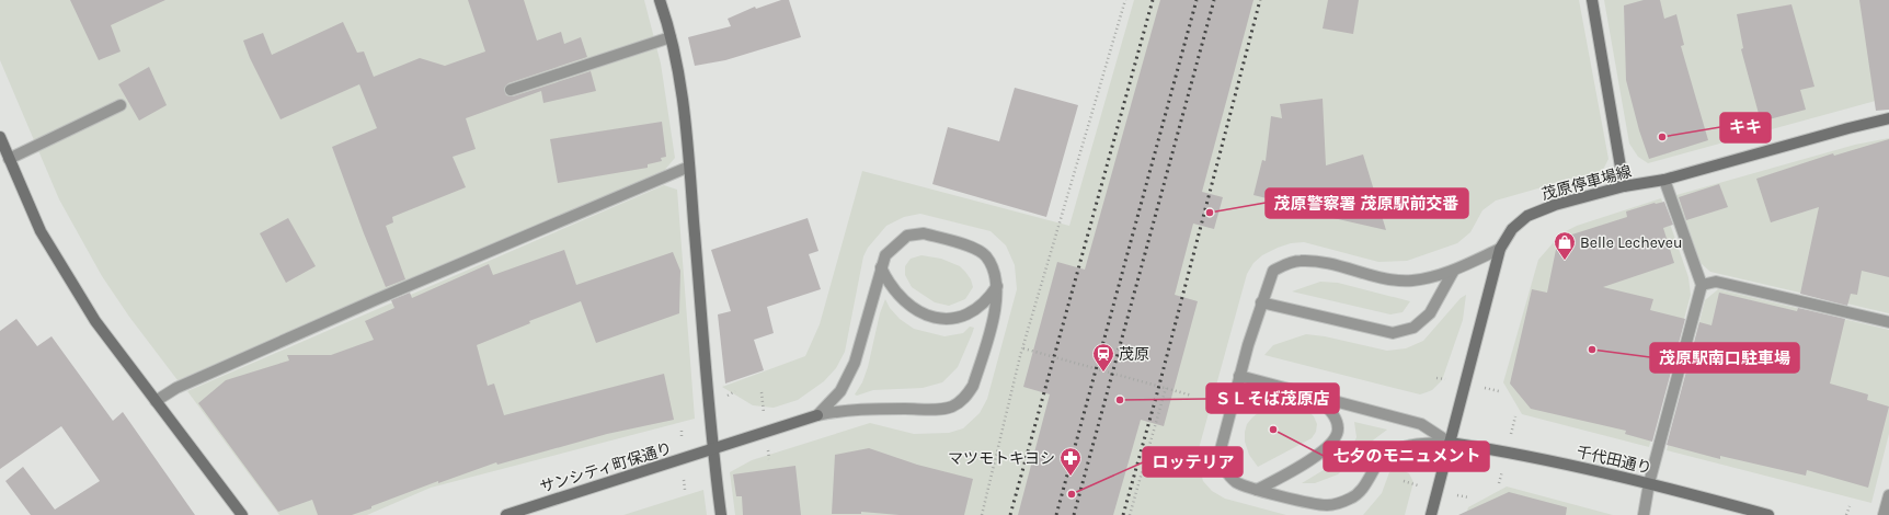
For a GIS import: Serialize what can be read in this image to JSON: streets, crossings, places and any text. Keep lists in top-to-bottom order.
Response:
{
  "streets": {
    "street": ["茂原停車場線", "千代田通り", "サンシティ町保通り"]
  },
  "crossings": [
    ["茂原停車場線", "千代田通り"]
  ],
  "places": {
    "other": [
      "キキ",
      "茂原警察署 茂原駅前交番",
      "茂原駅南口駐車場",
      "ＳＬそば茂原店",
      "七夕のモニュメント",
      "ロッテリア"
    ],
    "shop": ["Belle Lecheveu"],
    "station": ["茂原"],
    "pharmacy": ["マツモトキヨシ"]
  }
}
